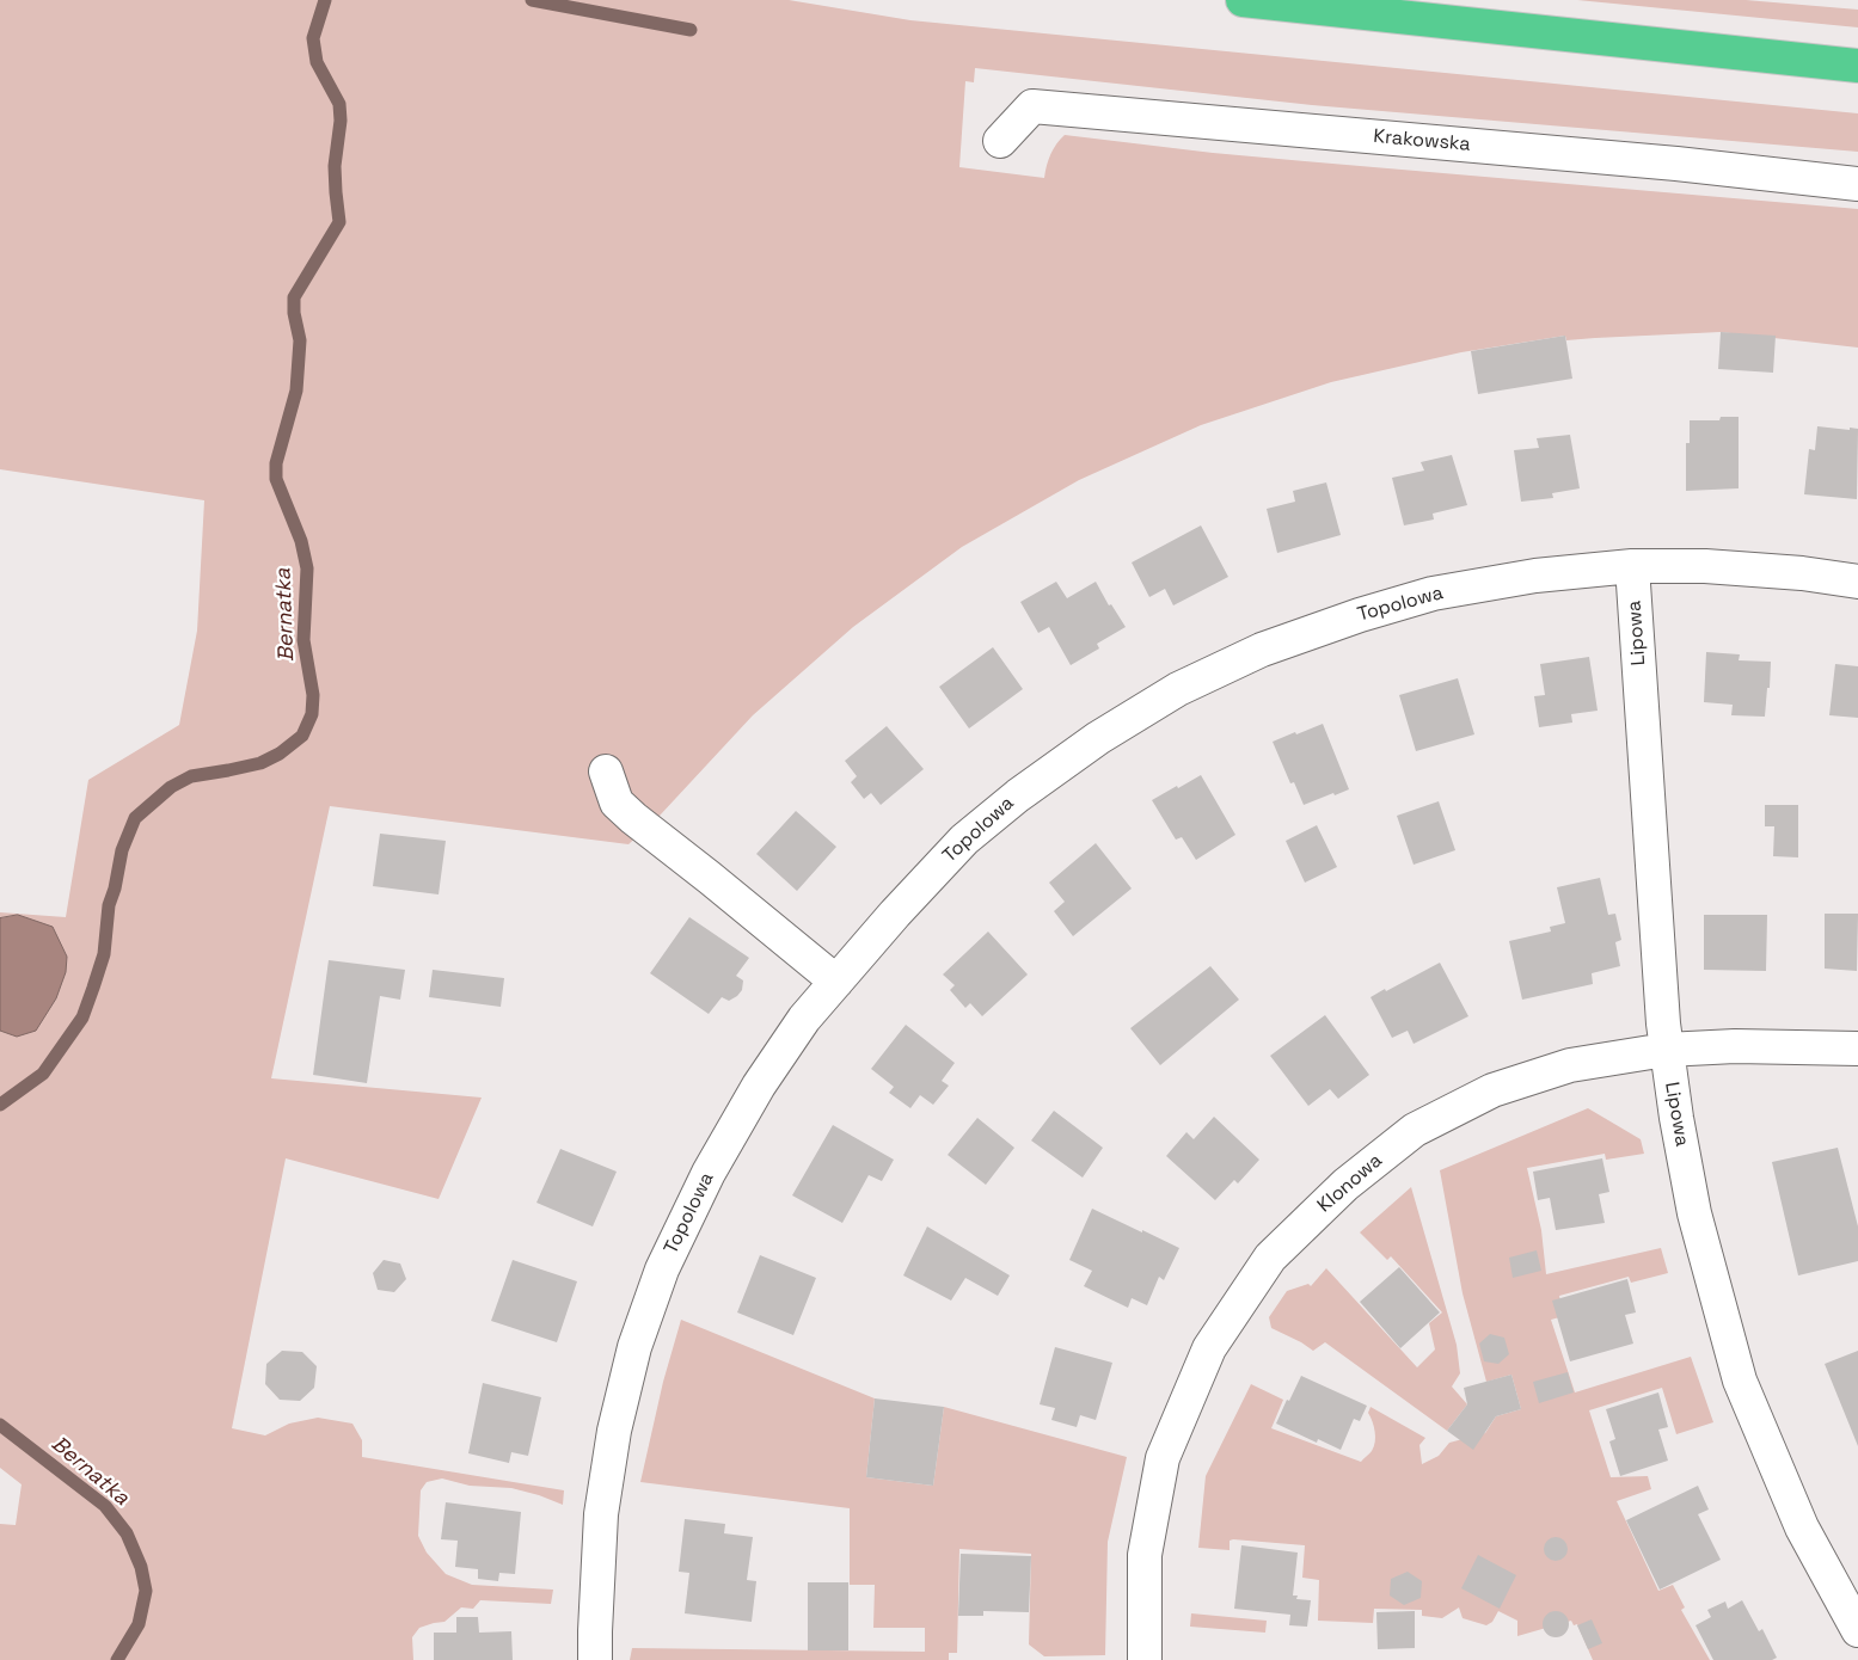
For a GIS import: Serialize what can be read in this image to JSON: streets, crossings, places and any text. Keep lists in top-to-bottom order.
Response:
{
  "streets": {
    "street": [
      "Krakowska",
      "Topolowa",
      "Lipowa",
      "Klonowa"
    ]
  },
  "crossings": [
    ["Topolowa", "Lipowa"],
    ["Lipowa", "Klonowa"]
  ],
  "water": ["Bernatka"]
}
